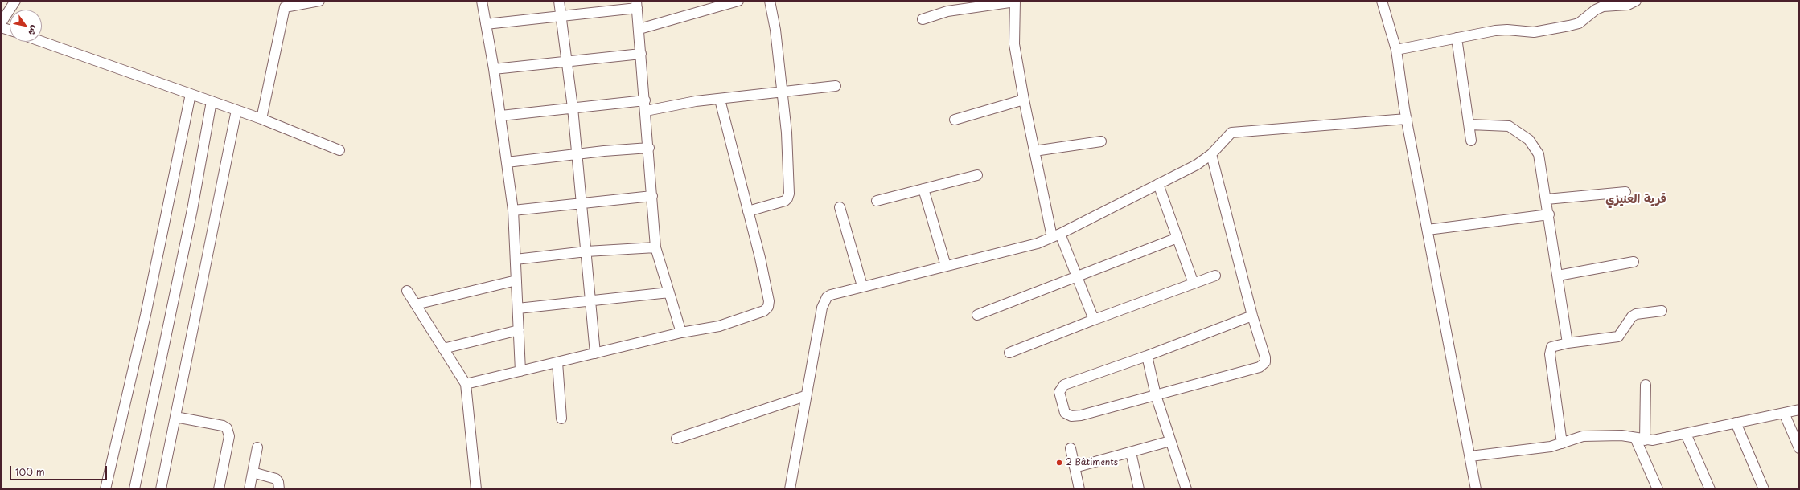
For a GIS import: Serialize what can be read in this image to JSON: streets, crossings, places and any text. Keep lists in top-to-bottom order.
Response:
{
  "districts": ["قرية العنيزي"],
  "places": ["2 Bâtiments"],
  "scale_bar": "100 m",
  "north": "bottom right"
}
